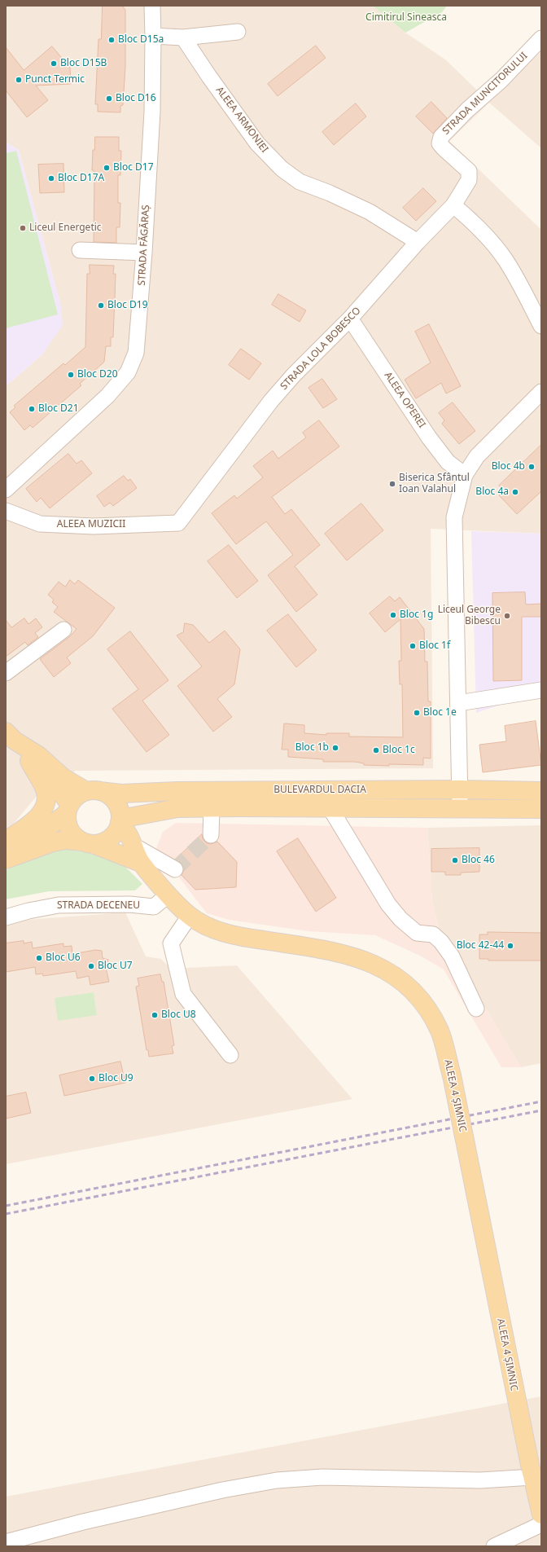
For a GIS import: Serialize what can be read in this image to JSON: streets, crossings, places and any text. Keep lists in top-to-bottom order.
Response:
{
  "streets": {
    "main road": ["BULEVARDUL DACIA", "ALEEA 4 ȘIMNIC"],
    "street": [
      "STRADA MUNCITORULUI",
      "ALEEA ARMONIEI",
      "STRADA FĂGĂRAȘ",
      "STRADA LOLA BOBESCO",
      "ALEEA OPEREI",
      "ALEEA MUZICII",
      "STRADA DECENEU"
    ]
  },
  "crossings": [
    ["STRADA MUNCITORULUI", "STRADA LOLA BOBESCO"],
    ["ALEEA ARMONIEI", "STRADA LOLA BOBESCO"],
    ["STRADA LOLA BOBESCO", "ALEEA OPEREI"],
    ["STRADA LOLA BOBESCO", "ALEEA MUZICII"],
    ["BULEVARDUL DACIA", "ALEEA 4 ȘIMNIC"],
    ["STRADA DECENEU", "ALEEA 4 ȘIMNIC"]
  ],
  "parks": ["Cimitirul Sineasca"],
  "places": [
    "Bloc D15a",
    "Bloc D15B",
    "Punct Termic",
    "Bloc D16",
    "Bloc D17",
    "Bloc D17A",
    "Liceul Energetic",
    "Bloc D19",
    "Bloc D20",
    "Bloc D21",
    "Bloc 4b",
    "Biserica Sfântul Ioan Valahul",
    "Bloc 4a",
    "Bloc 1g",
    "Liceul George Bibescu",
    "Bloc 1f",
    "Bloc 1e",
    "Bloc 1b",
    "Bloc 1c",
    "Bloc 46",
    "Bloc 42-44",
    "Bloc U6",
    "Bloc U7",
    "Bloc U8",
    "Bloc U9"
  ]
}
